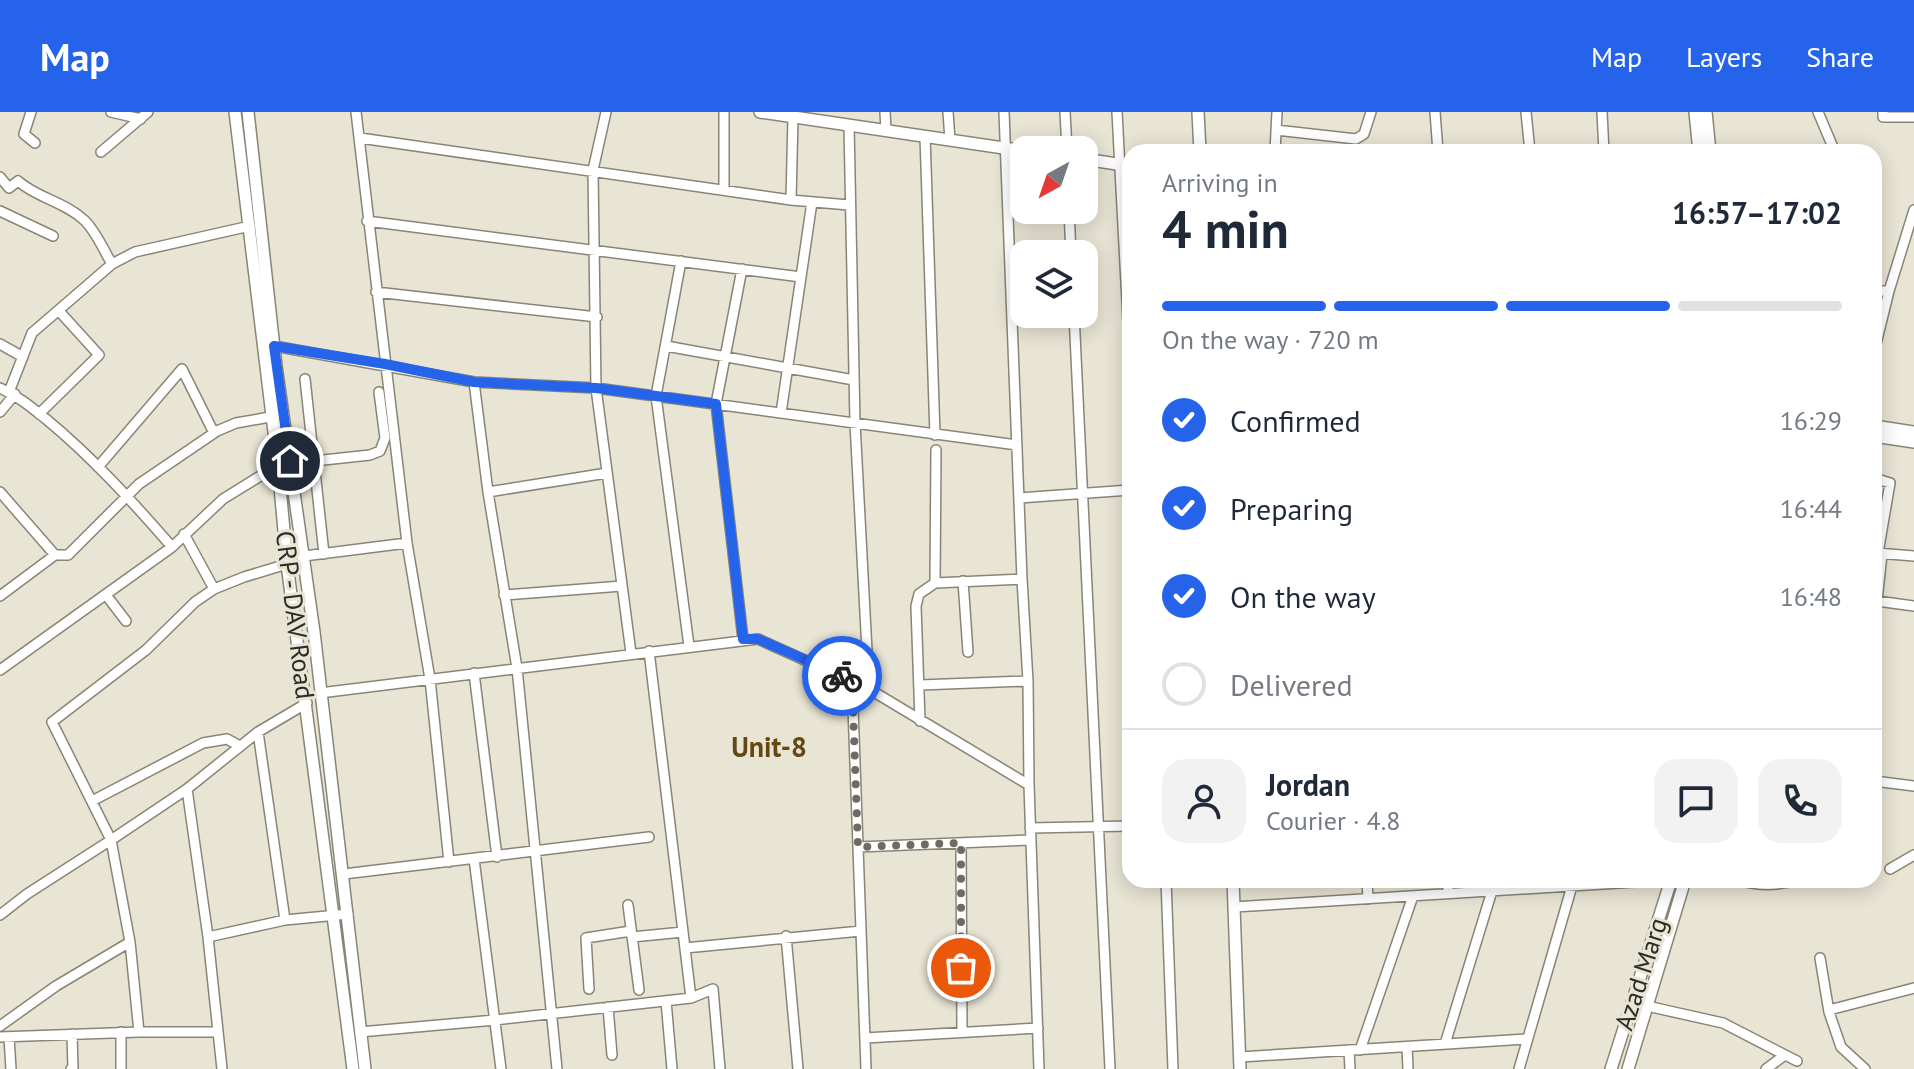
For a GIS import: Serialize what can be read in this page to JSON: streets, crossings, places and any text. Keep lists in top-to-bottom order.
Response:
{
  "streets": {
    "street": ["CRP - DAV Road", "Azad Marg"]
  },
  "districts": ["Unit-8"],
  "north": "bottom left",
  "page": {
    "header": "Map",
    "nav": ["Map", "Layers", "Share"],
    "heading": ["4 min", "Arriving in", "16:57–17:02"],
    "panel": ["Jordan", "Courier · 4.8"],
    "bar": "On the way · 720 m",
    "list": [
      ["Confirmed", "16:29"],
      ["Preparing", "16:44"],
      ["On the way", "16:48"],
      "Delivered"
    ]
  }
}
